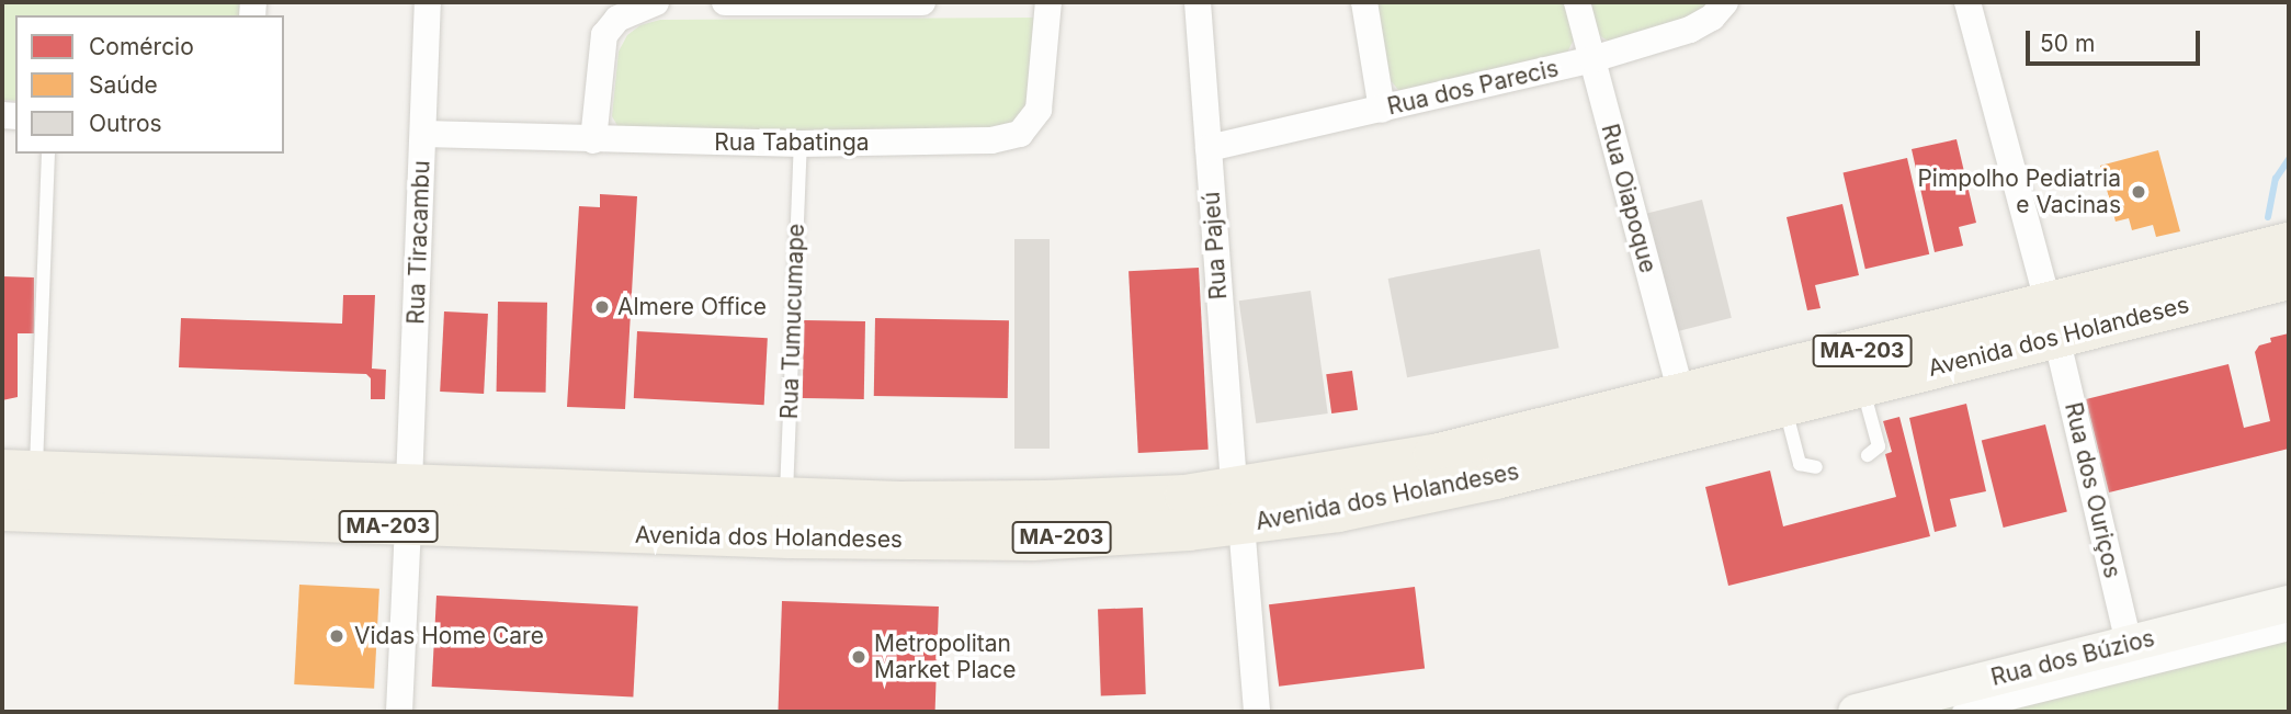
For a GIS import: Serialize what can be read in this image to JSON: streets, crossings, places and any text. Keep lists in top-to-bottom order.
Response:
{
  "streets": {
    "main road": ["Avenida dos Holandeses", "MA-203", "Rua dos Búzios"],
    "street": [
      "Rua dos Parecis",
      "Rua Tabatinga",
      "Rua Oiapoque",
      "Rua Tiracambu",
      "Rua Pajeú",
      "Rua dos Ouriços"
    ],
    "lane": ["Rua Tumucumape"]
  },
  "crossings": [
    ["Rua dos Parecis", "Rua Oiapoque"],
    ["Rua dos Parecis", "Rua Pajeú"],
    ["Rua Tabatinga", "Rua Tiracambu"],
    ["Rua Tabatinga", "Rua Tumucumape"],
    ["Rua Oiapoque", "Avenida dos Holandeses"],
    ["Rua Tiracambu", "Avenida dos Holandeses"],
    ["Rua Pajeú", "Avenida dos Holandeses"],
    ["Rua Tumucumape", "Avenida dos Holandeses"],
    ["Avenida dos Holandeses", "Rua dos Ouriços"],
    ["Rua dos Ouriços", "Rua dos Búzios"]
  ],
  "places": [
    "Pimpolho Pediatria e Vacinas",
    "Almere Office",
    "Vidas Home Care",
    "Metropolitan Market Place"
  ],
  "legend": ["Comércio", "Saúde", "Outros"],
  "scale_bar": "50 m"
}
